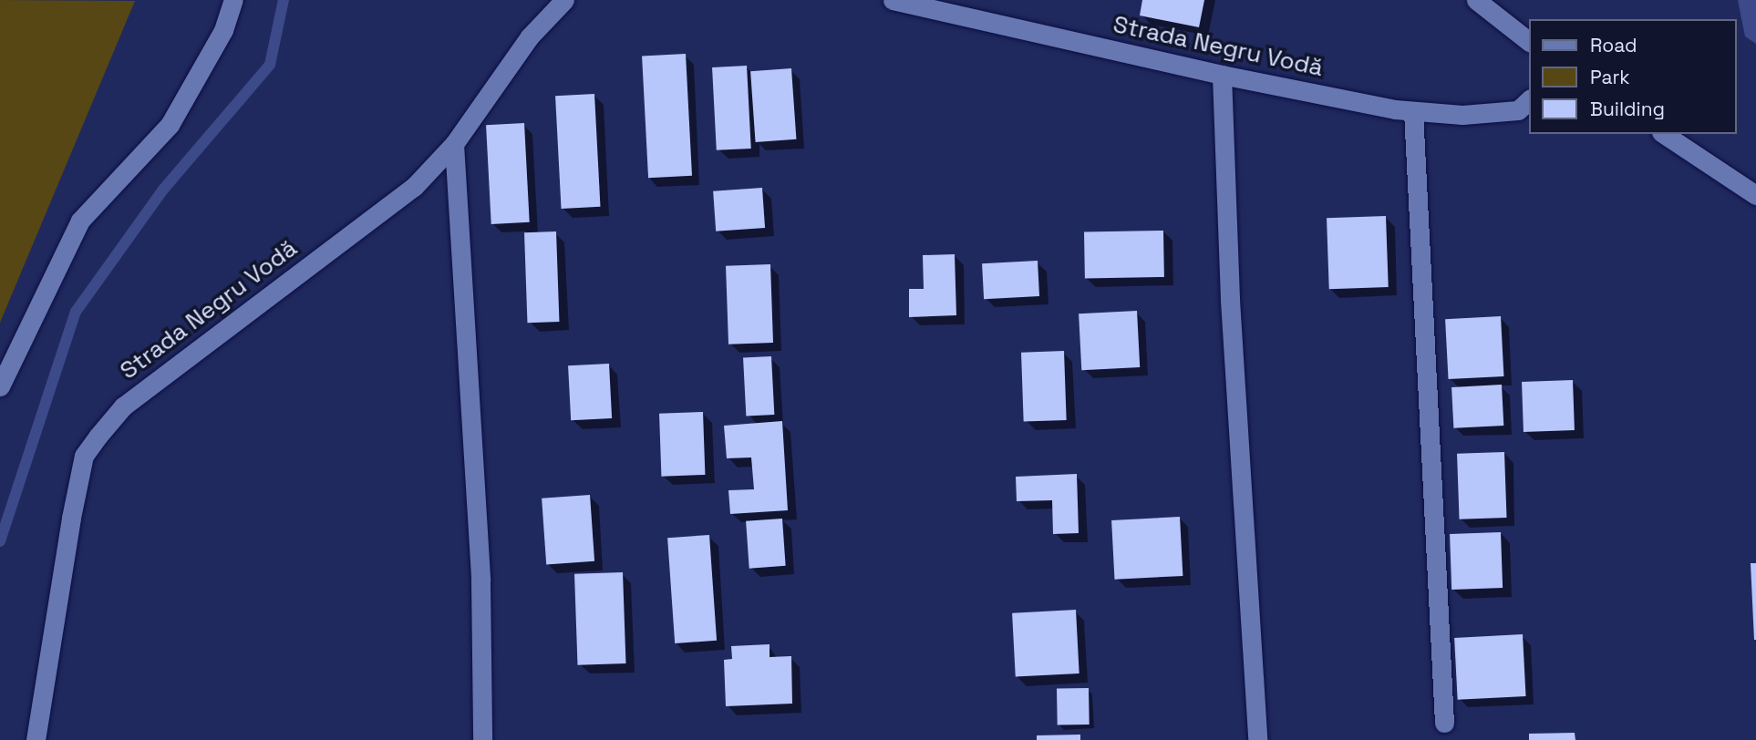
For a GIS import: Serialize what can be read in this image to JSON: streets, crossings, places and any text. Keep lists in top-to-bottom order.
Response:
{
  "streets": {
    "street": ["Strada Negru Vodă"]
  },
  "legend": ["Road", "Park", "Building"]
}
